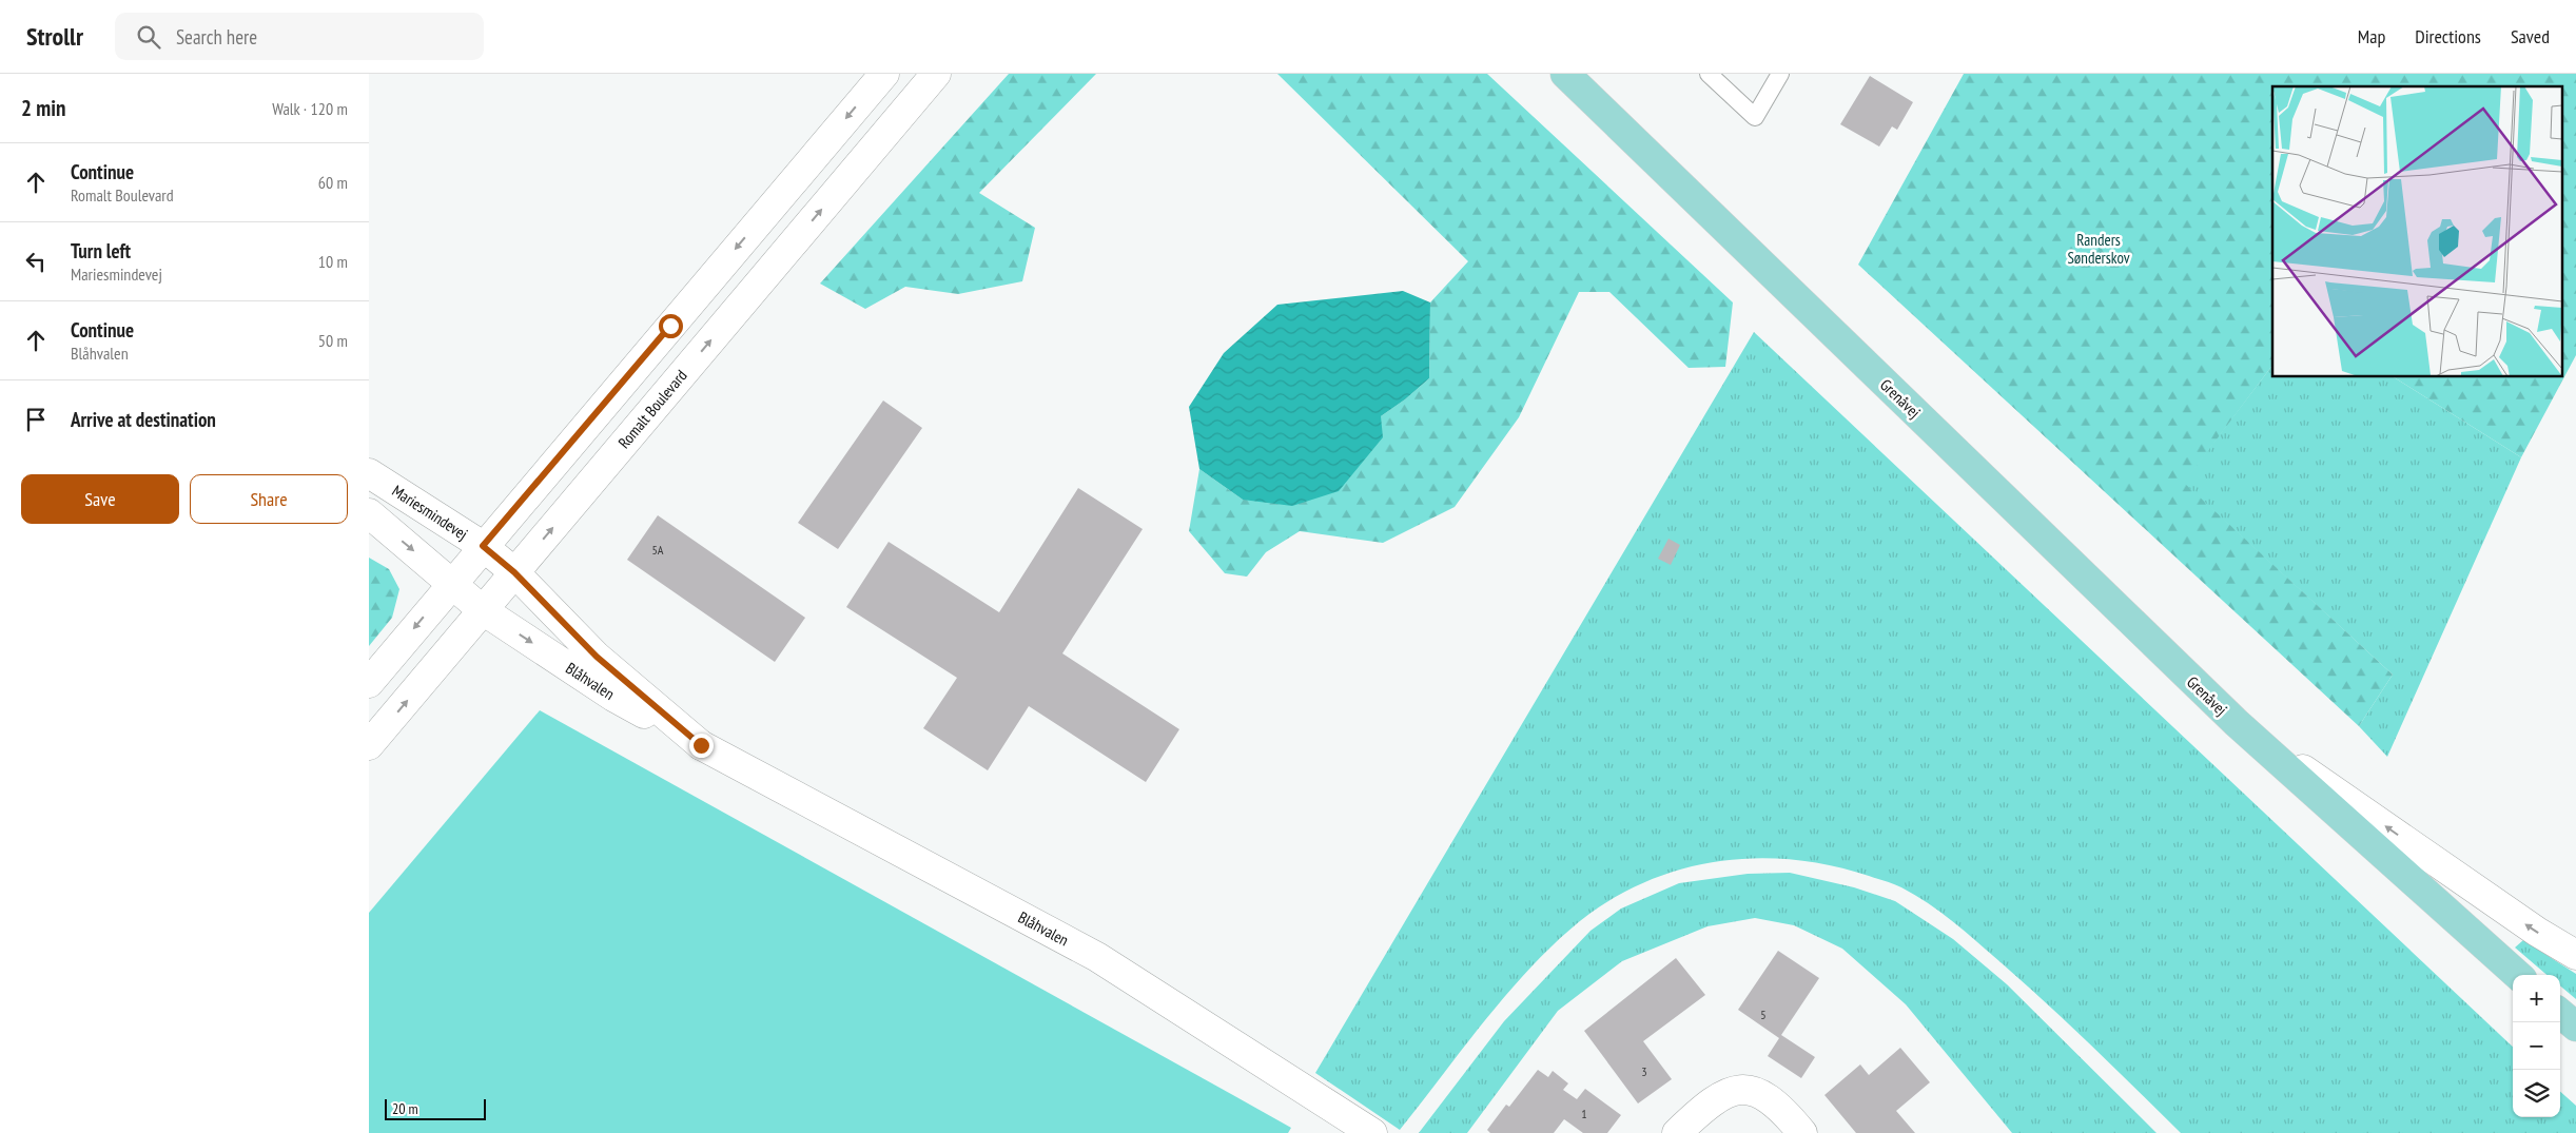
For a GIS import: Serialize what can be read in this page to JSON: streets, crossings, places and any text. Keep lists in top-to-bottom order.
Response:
{
  "streets": {
    "main road": ["Grenåvej"],
    "street": ["Romalt Boulevard", "Mariesmindevej", "Blåhvalen"]
  },
  "crossings": [
    ["Romalt Boulevard", "Mariesmindevej"],
    ["Romalt Boulevard", "Blåhvalen"],
    ["Mariesmindevej", "Blåhvalen"]
  ],
  "parks": ["Randers Sønderskov"],
  "house_numbers": [
    "5A",
    "5",
    "3",
    "1"
  ],
  "scale_bar": "20 m",
  "page": {
    "header": "Strollr",
    "search": "Search here",
    "nav": ["Map", "Directions", "Saved"],
    "heading": ["2 min", "Walk · 120 m"],
    "list": [
      ["Continue", "Romalt Boulevard", "60 m"],
      ["Turn left", "Mariesmindevej", "10 m"],
      ["Continue", "Blåhvalen", "50 m"],
      "Arrive at destination"
    ],
    "buttons": ["Save", "Share"],
    "map_buttons": ["+", "−"],
    "scale": "20 m"
  }
}
